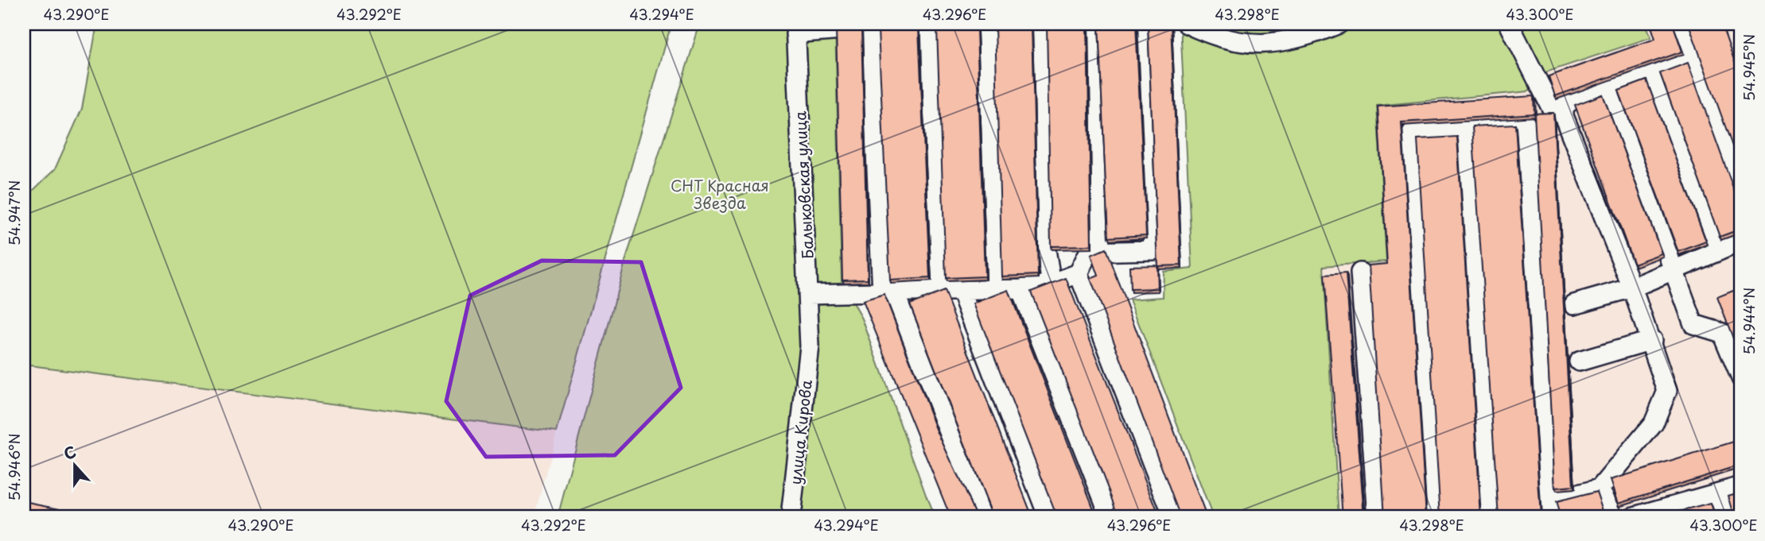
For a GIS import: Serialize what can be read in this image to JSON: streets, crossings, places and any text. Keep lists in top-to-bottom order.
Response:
{
  "streets": {
    "street": ["Балыковская улица", "улица Кирова"]
  },
  "crossings": [
    ["Балыковская улица", "улица Кирова"]
  ],
  "parks": ["СНТ Красная Звезда"],
  "north": "top",
  "coordinates": [
    "43.290°E",
    "43.292°E",
    "43.294°E",
    "43.296°E",
    "43.298°E",
    "43.300°E",
    "54.945°N",
    "54.947°N",
    "54.944°N",
    "54.946°N"
  ]
}
